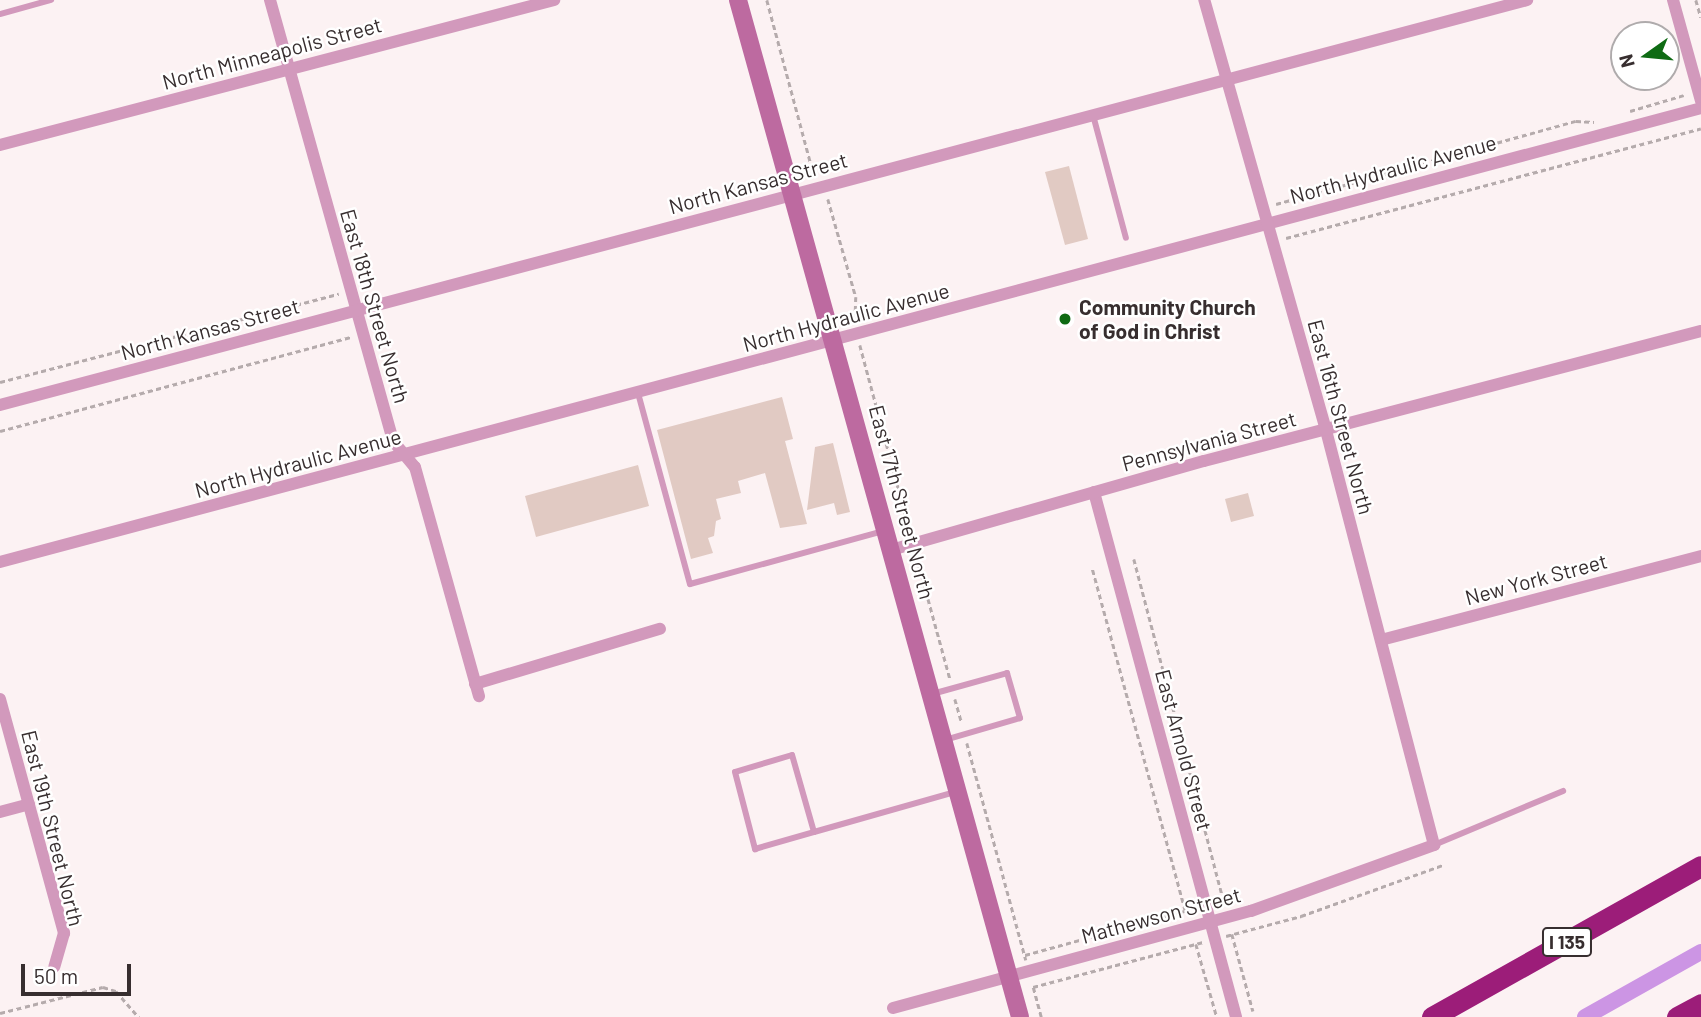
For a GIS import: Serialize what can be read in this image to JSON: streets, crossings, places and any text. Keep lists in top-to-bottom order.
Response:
{
  "streets": {
    "highway": ["I 135"],
    "street": [
      "North Minneapolis Street",
      "North Hydraulic Avenue",
      "North Kansas Street",
      "East 18th Street North",
      "East 16th Street North",
      "Pennsylvania Street",
      "East 17th Street North",
      "New York Street",
      "East Arnold Street",
      "East 19th Street North",
      "Mathewson Street"
    ]
  },
  "crossings": [
    ["North Minneapolis Street", "East 18th Street North"],
    ["North Hydraulic Avenue", "East 18th Street North"],
    ["North Hydraulic Avenue", "East 16th Street North"],
    ["North Hydraulic Avenue", "East 17th Street North"],
    ["North Kansas Street", "East 18th Street North"],
    ["North Kansas Street", "East 16th Street North"],
    ["North Kansas Street", "East 17th Street North"],
    ["East 16th Street North", "Pennsylvania Street"],
    ["East 16th Street North", "New York Street"],
    ["East 16th Street North", "Mathewson Street"],
    ["Pennsylvania Street", "East 17th Street North"],
    ["Pennsylvania Street", "East Arnold Street"],
    ["East 17th Street North", "Mathewson Street"],
    ["East Arnold Street", "Mathewson Street"]
  ],
  "places": ["Community Church of God in Christ"],
  "scale_bar": "50 m",
  "north": "left"
}
